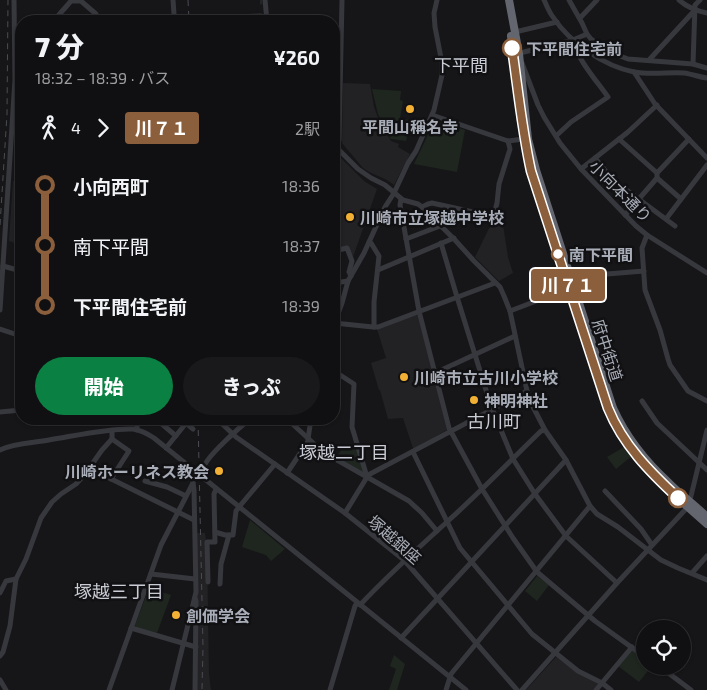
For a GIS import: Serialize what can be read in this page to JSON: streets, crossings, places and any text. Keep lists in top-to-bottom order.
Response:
{
  "streets": {
    "highway": ["府中街道"],
    "street": ["小向本通り", "塚越銀座"]
  },
  "districts": [
    "下平間",
    "古川町",
    "塚越二丁目",
    "塚越三丁目"
  ],
  "places": [
    "下平間住宅前",
    "平間山稱名寺",
    "川崎市立塚越中学校",
    "南下平間",
    "川崎市立古川小学校",
    "神明神社",
    "川崎ホーリネス教会",
    "創価学会"
  ],
  "lines": ["bus line 川７１"],
  "page": {
    "on_map": "川７１",
    "heading": ["7 分", "18:32 – 18:39 · バス", "¥260"],
    "legs": ["4", "川７１", "2駅"],
    "list": [
      {
        "name": "小向西町",
        "value": "18:36"
      },
      {
        "name": "南下平間",
        "value": "18:37"
      },
      {
        "name": "下平間住宅前",
        "value": "18:39"
      }
    ],
    "buttons": ["開始", "きっぷ"]
  }
}
